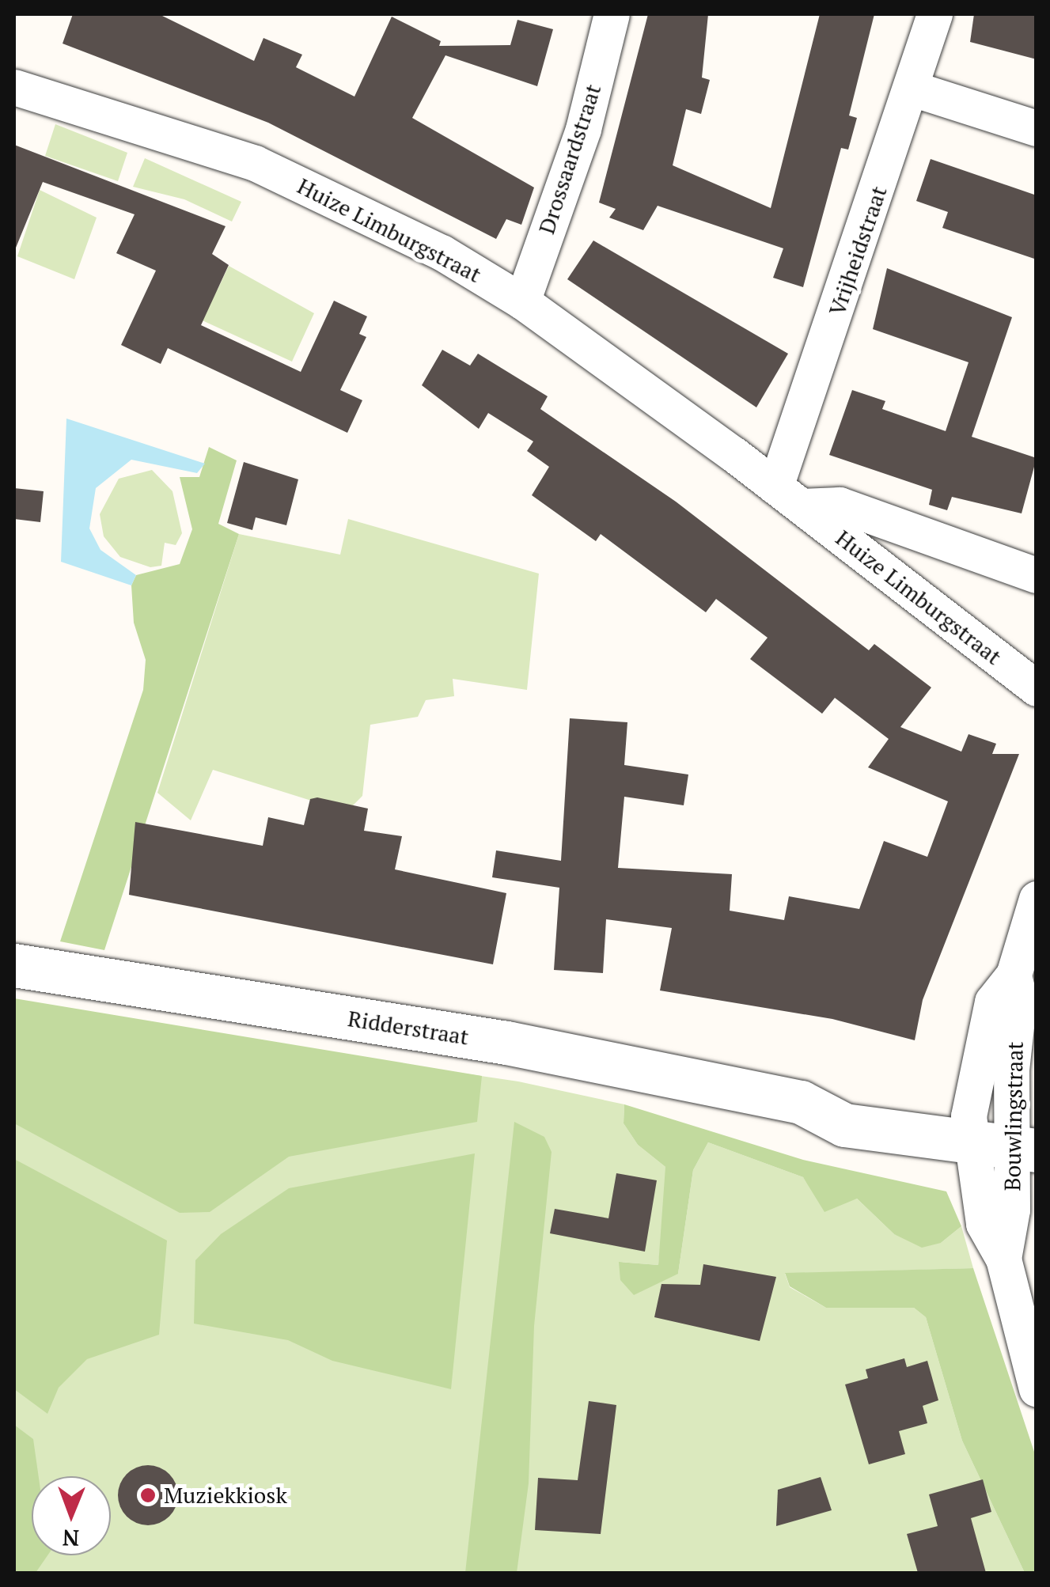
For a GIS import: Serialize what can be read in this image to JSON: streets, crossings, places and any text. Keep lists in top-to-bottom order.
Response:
{
  "streets": {
    "street": [
      "Drossaardstraat",
      "Huize Limburgstraat",
      "Vrijheidstraat",
      "Ridderstraat",
      "Bouwlingstraat"
    ]
  },
  "crossings": [
    ["Drossaardstraat", "Huize Limburgstraat"],
    ["Huize Limburgstraat", "Vrijheidstraat"],
    ["Ridderstraat", "Bouwlingstraat"]
  ],
  "places": ["Muziekkiosk"],
  "north": "bottom"
}
